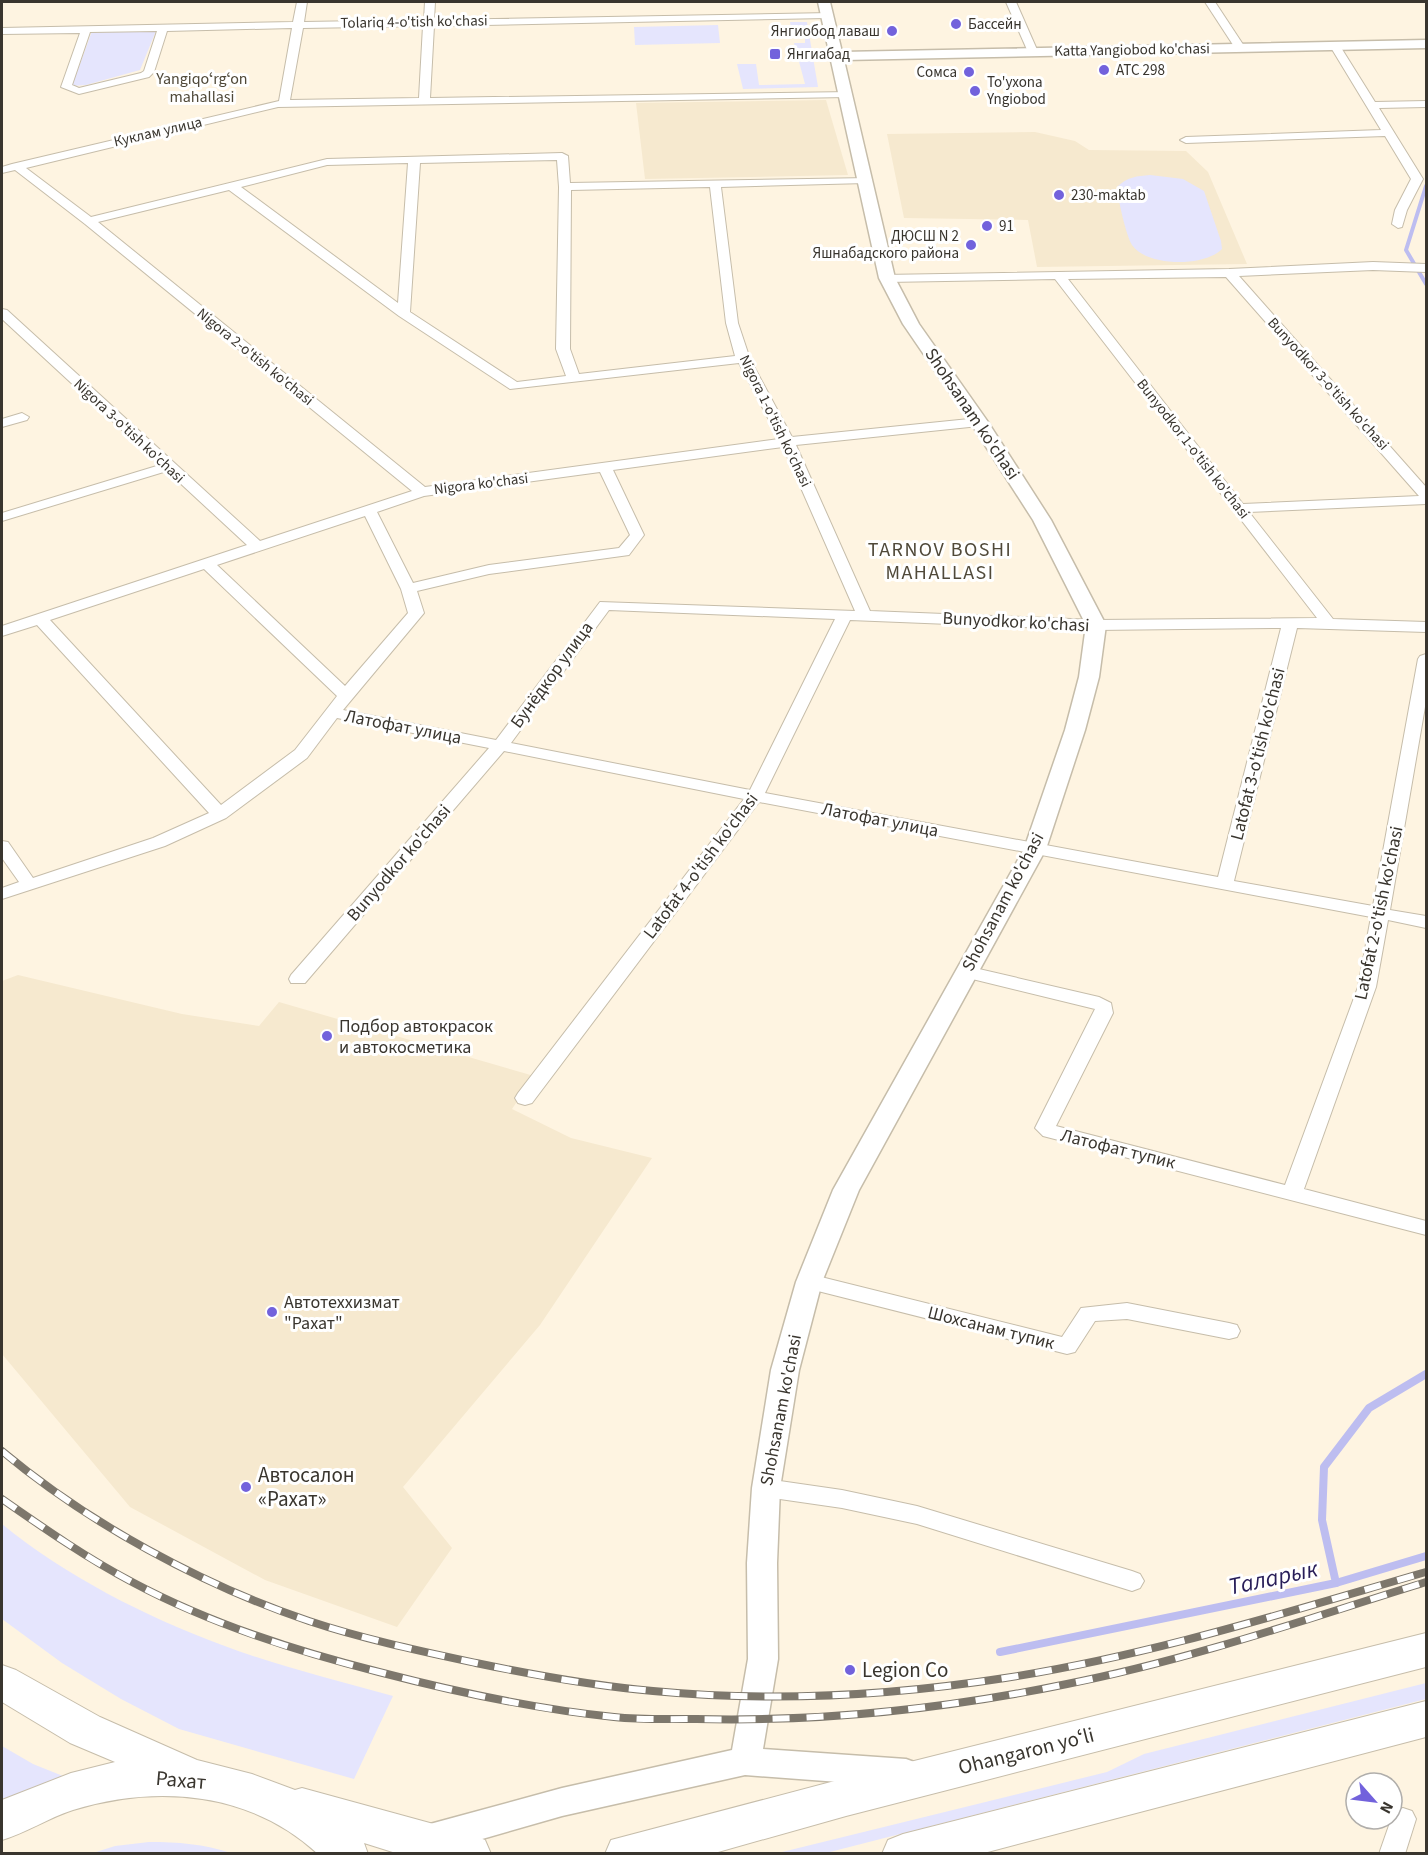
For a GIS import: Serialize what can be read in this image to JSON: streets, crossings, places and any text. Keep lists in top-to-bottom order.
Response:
{
  "streets": {
    "highway": ["Ohangaron yoʻli", "Рахат"],
    "street": [
      "Tolariq 4-o'tish ko'chasi",
      "Katta Yangiobod ko'chasi",
      "Куклам улица",
      "Nigora 2-o'tish ko'chasi",
      "Bunyodkor 3-o'tish ko'chasi",
      "Shohsanam ko'chasi",
      "Nigora 1-o'tish ko'chasi",
      "Nigora 3-o'tish ko'chasi",
      "Bunyodkor 1-o'tish ko'chasi",
      "Nigora ko'chasi",
      "Bunyodkor ko'chasi",
      "Бунёдкор улица",
      "Латофат улица",
      "Latofat 3-o'tish ko'chasi",
      "Latofat 4-o'tish ko'chasi",
      "Latofat 2-o'tish ko'chasi",
      "Латофат тупик",
      "Шохсанам тупик"
    ]
  },
  "crossings": [
    ["Tolariq 4-o'tish ko'chasi", "Shohsanam ko'chasi"],
    ["Katta Yangiobod ko'chasi", "Shohsanam ko'chasi"],
    ["Куклам улица", "Nigora 2-o'tish ko'chasi"],
    ["Куклам улица", "Shohsanam ko'chasi"],
    ["Nigora 2-o'tish ko'chasi", "Nigora ko'chasi"],
    ["Shohsanam ko'chasi", "Nigora ko'chasi"],
    ["Shohsanam ko'chasi", "Bunyodkor ko'chasi"],
    ["Shohsanam ko'chasi", "Латофат улица"],
    ["Shohsanam ko'chasi", "Латофат тупик"],
    ["Shohsanam ko'chasi", "Шохсанам тупик"],
    ["Nigora 1-o'tish ko'chasi", "Nigora ko'chasi"],
    ["Nigora 1-o'tish ko'chasi", "Bunyodkor ko'chasi"],
    ["Nigora 3-o'tish ko'chasi", "Nigora ko'chasi"],
    ["Bunyodkor 1-o'tish ko'chasi", "Bunyodkor ko'chasi"],
    ["Bunyodkor ko'chasi", "Бунёдкор улица"],
    ["Bunyodkor ko'chasi", "Латофат улица"],
    ["Bunyodkor ko'chasi", "Latofat 3-o'tish ko'chasi"],
    ["Bunyodkor ko'chasi", "Latofat 4-o'tish ko'chasi"],
    ["Бунёдкор улица", "Латофат улица"],
    ["Латофат улица", "Latofat 3-o'tish ko'chasi"],
    ["Латофат улица", "Latofat 4-o'tish ko'chasi"],
    ["Латофат улица", "Latofat 2-o'tish ko'chasi"],
    ["Latofat 2-o'tish ko'chasi", "Латофат тупик"]
  ],
  "districts": ["Yangiqoʻrgʻon mahallasi", "TARNOV BOSHI MAHALLASI"],
  "water": ["Таларык"],
  "places": {
    "other": [
      "Бассейн",
      "Янгиобод лаваш",
      "АТС 298",
      "Сомса",
      "To'yxona Yngiobod",
      "230-maktab",
      "91",
      "ДЮСШ N 2 Яшнабадского района",
      "Подбор автокрасок и автокосметика",
      "Автотеххизмат \"Рахат\"",
      "Автосалон «Рахат»",
      "Legion Co"
    ],
    "transit": ["Янгиабад"]
  },
  "north": "bottom right"
}
